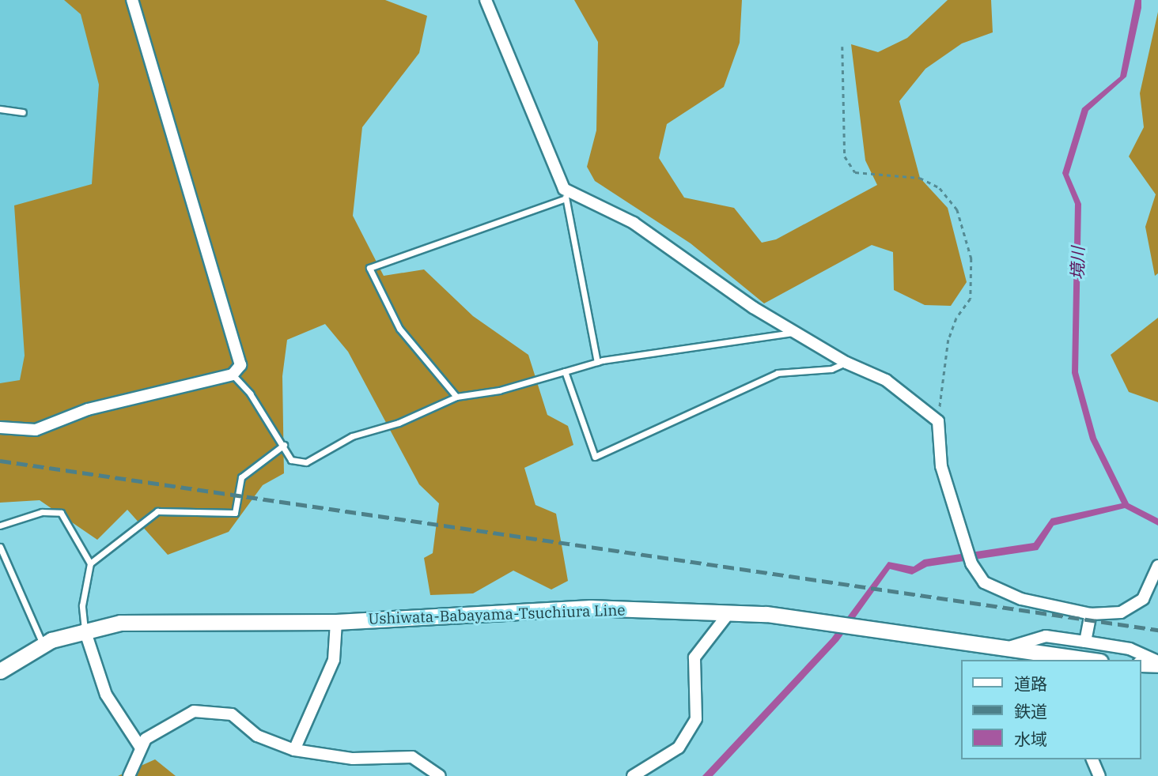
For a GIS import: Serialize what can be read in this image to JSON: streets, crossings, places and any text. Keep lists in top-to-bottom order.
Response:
{
  "streets": {
    "main road": ["Ushiwata-Babayama-Tsuchiura Line"]
  },
  "water": ["境川"],
  "legend": ["道路", "鉄道", "水域"]
}
